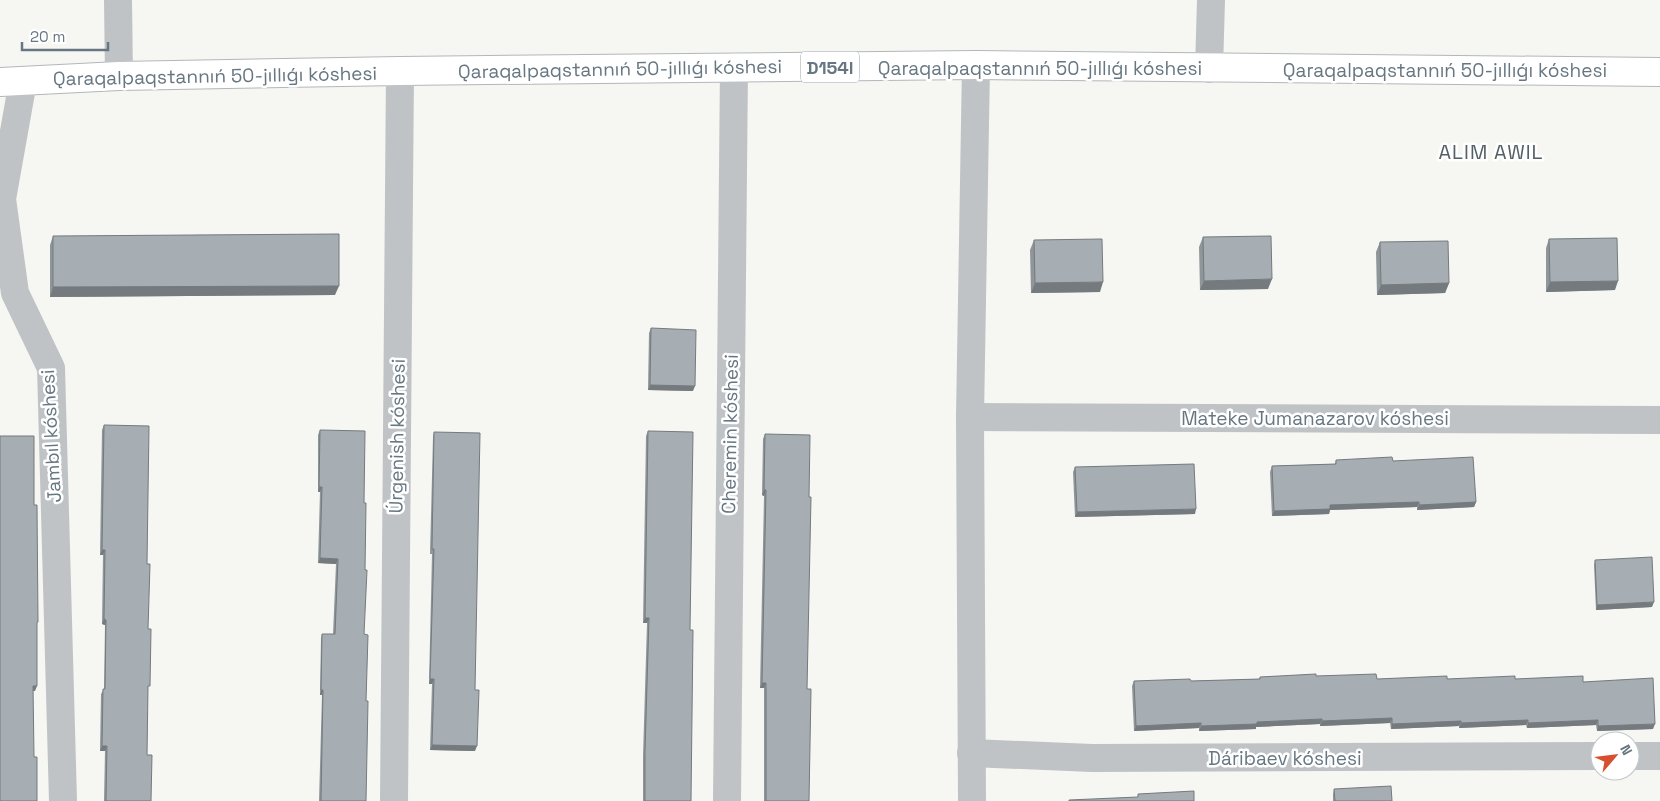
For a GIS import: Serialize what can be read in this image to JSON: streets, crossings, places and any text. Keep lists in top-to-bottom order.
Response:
{
  "streets": {
    "main road": ["D154l", "Qaraqalpaqstannıń 50-jıllıǵı kóshesi"],
    "street": [
      "Mateke Jumanazarov kóshesi",
      "Cheremin kóshesi",
      "Jambıl kóshesi",
      "Úrgenish kóshesi",
      "Dáribaev kóshesi"
    ]
  },
  "crossings": [
    ["Qaraqalpaqstannıń 50-jıllıǵı kóshesi", "Cheremin kóshesi"],
    ["Qaraqalpaqstannıń 50-jıllıǵı kóshesi", "Jambıl kóshesi"],
    ["Qaraqalpaqstannıń 50-jıllıǵı kóshesi", "Úrgenish kóshesi"]
  ],
  "districts": ["ALIM AWIL"],
  "scale_bar": "20 m",
  "north": "top right"
}
